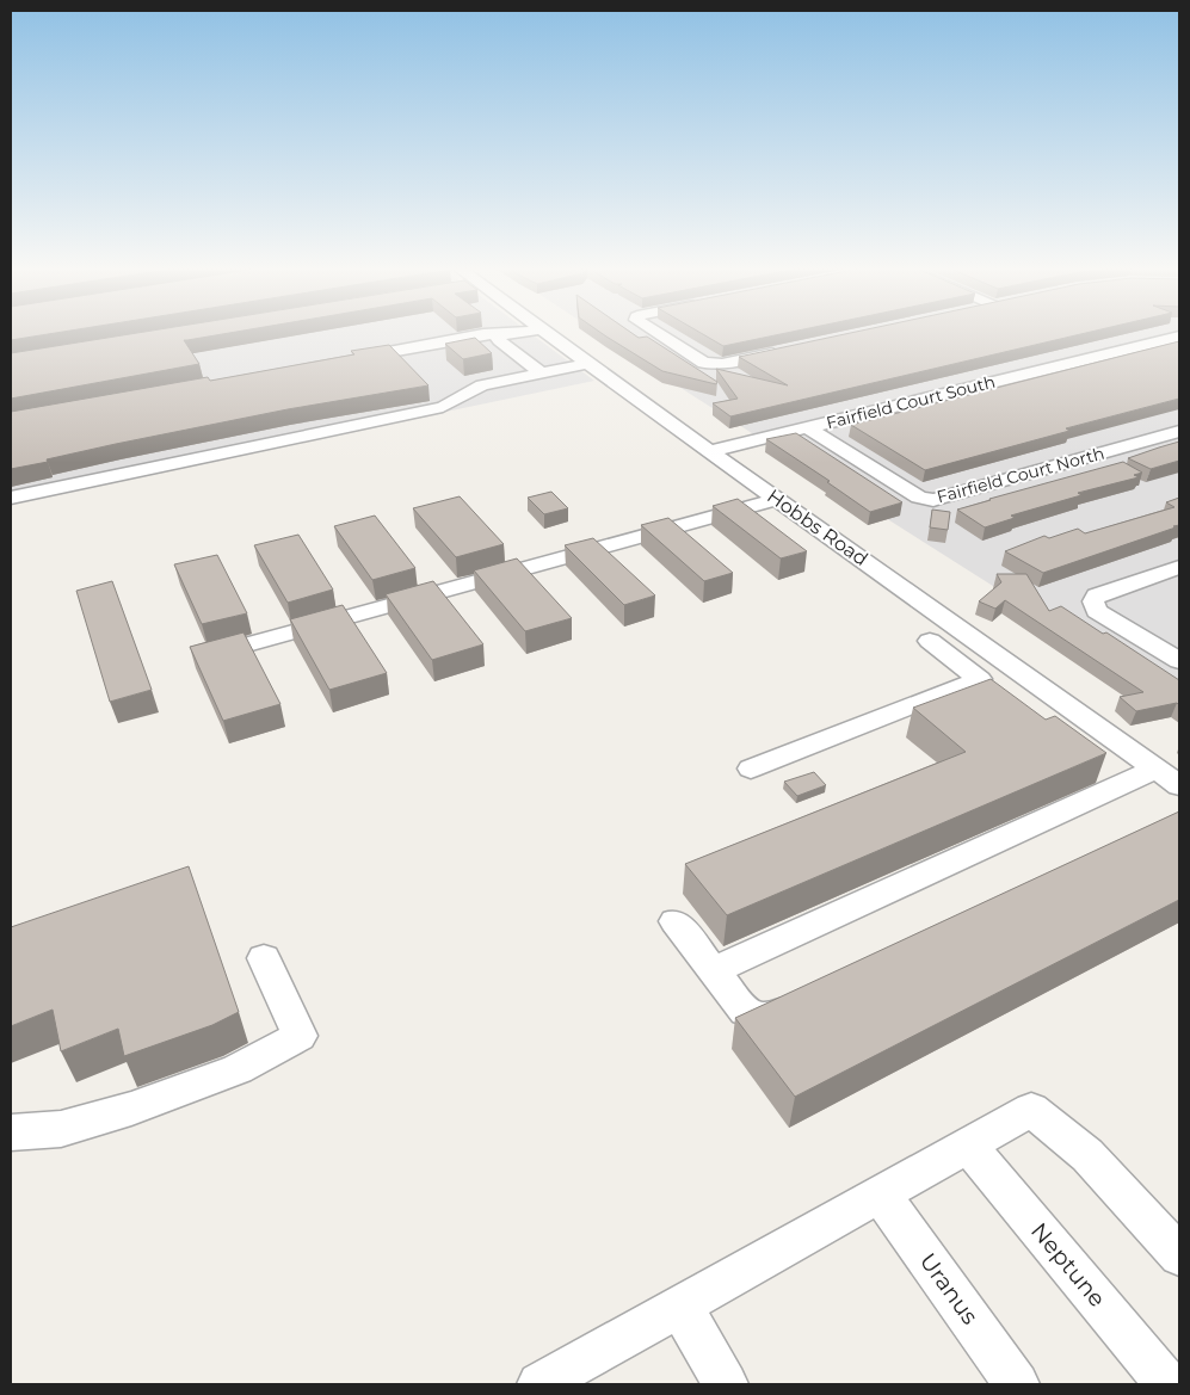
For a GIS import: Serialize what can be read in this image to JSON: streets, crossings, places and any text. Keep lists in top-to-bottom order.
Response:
{
  "streets": {
    "street": [
      "Fairfield Court South",
      "Fairfield Court North",
      "Hobbs Road",
      "Neptune",
      "Uranus"
    ]
  },
  "crossings": [
    ["Fairfield Court South", "Fairfield Court North"],
    ["Fairfield Court South", "Hobbs Road"]
  ]
}
